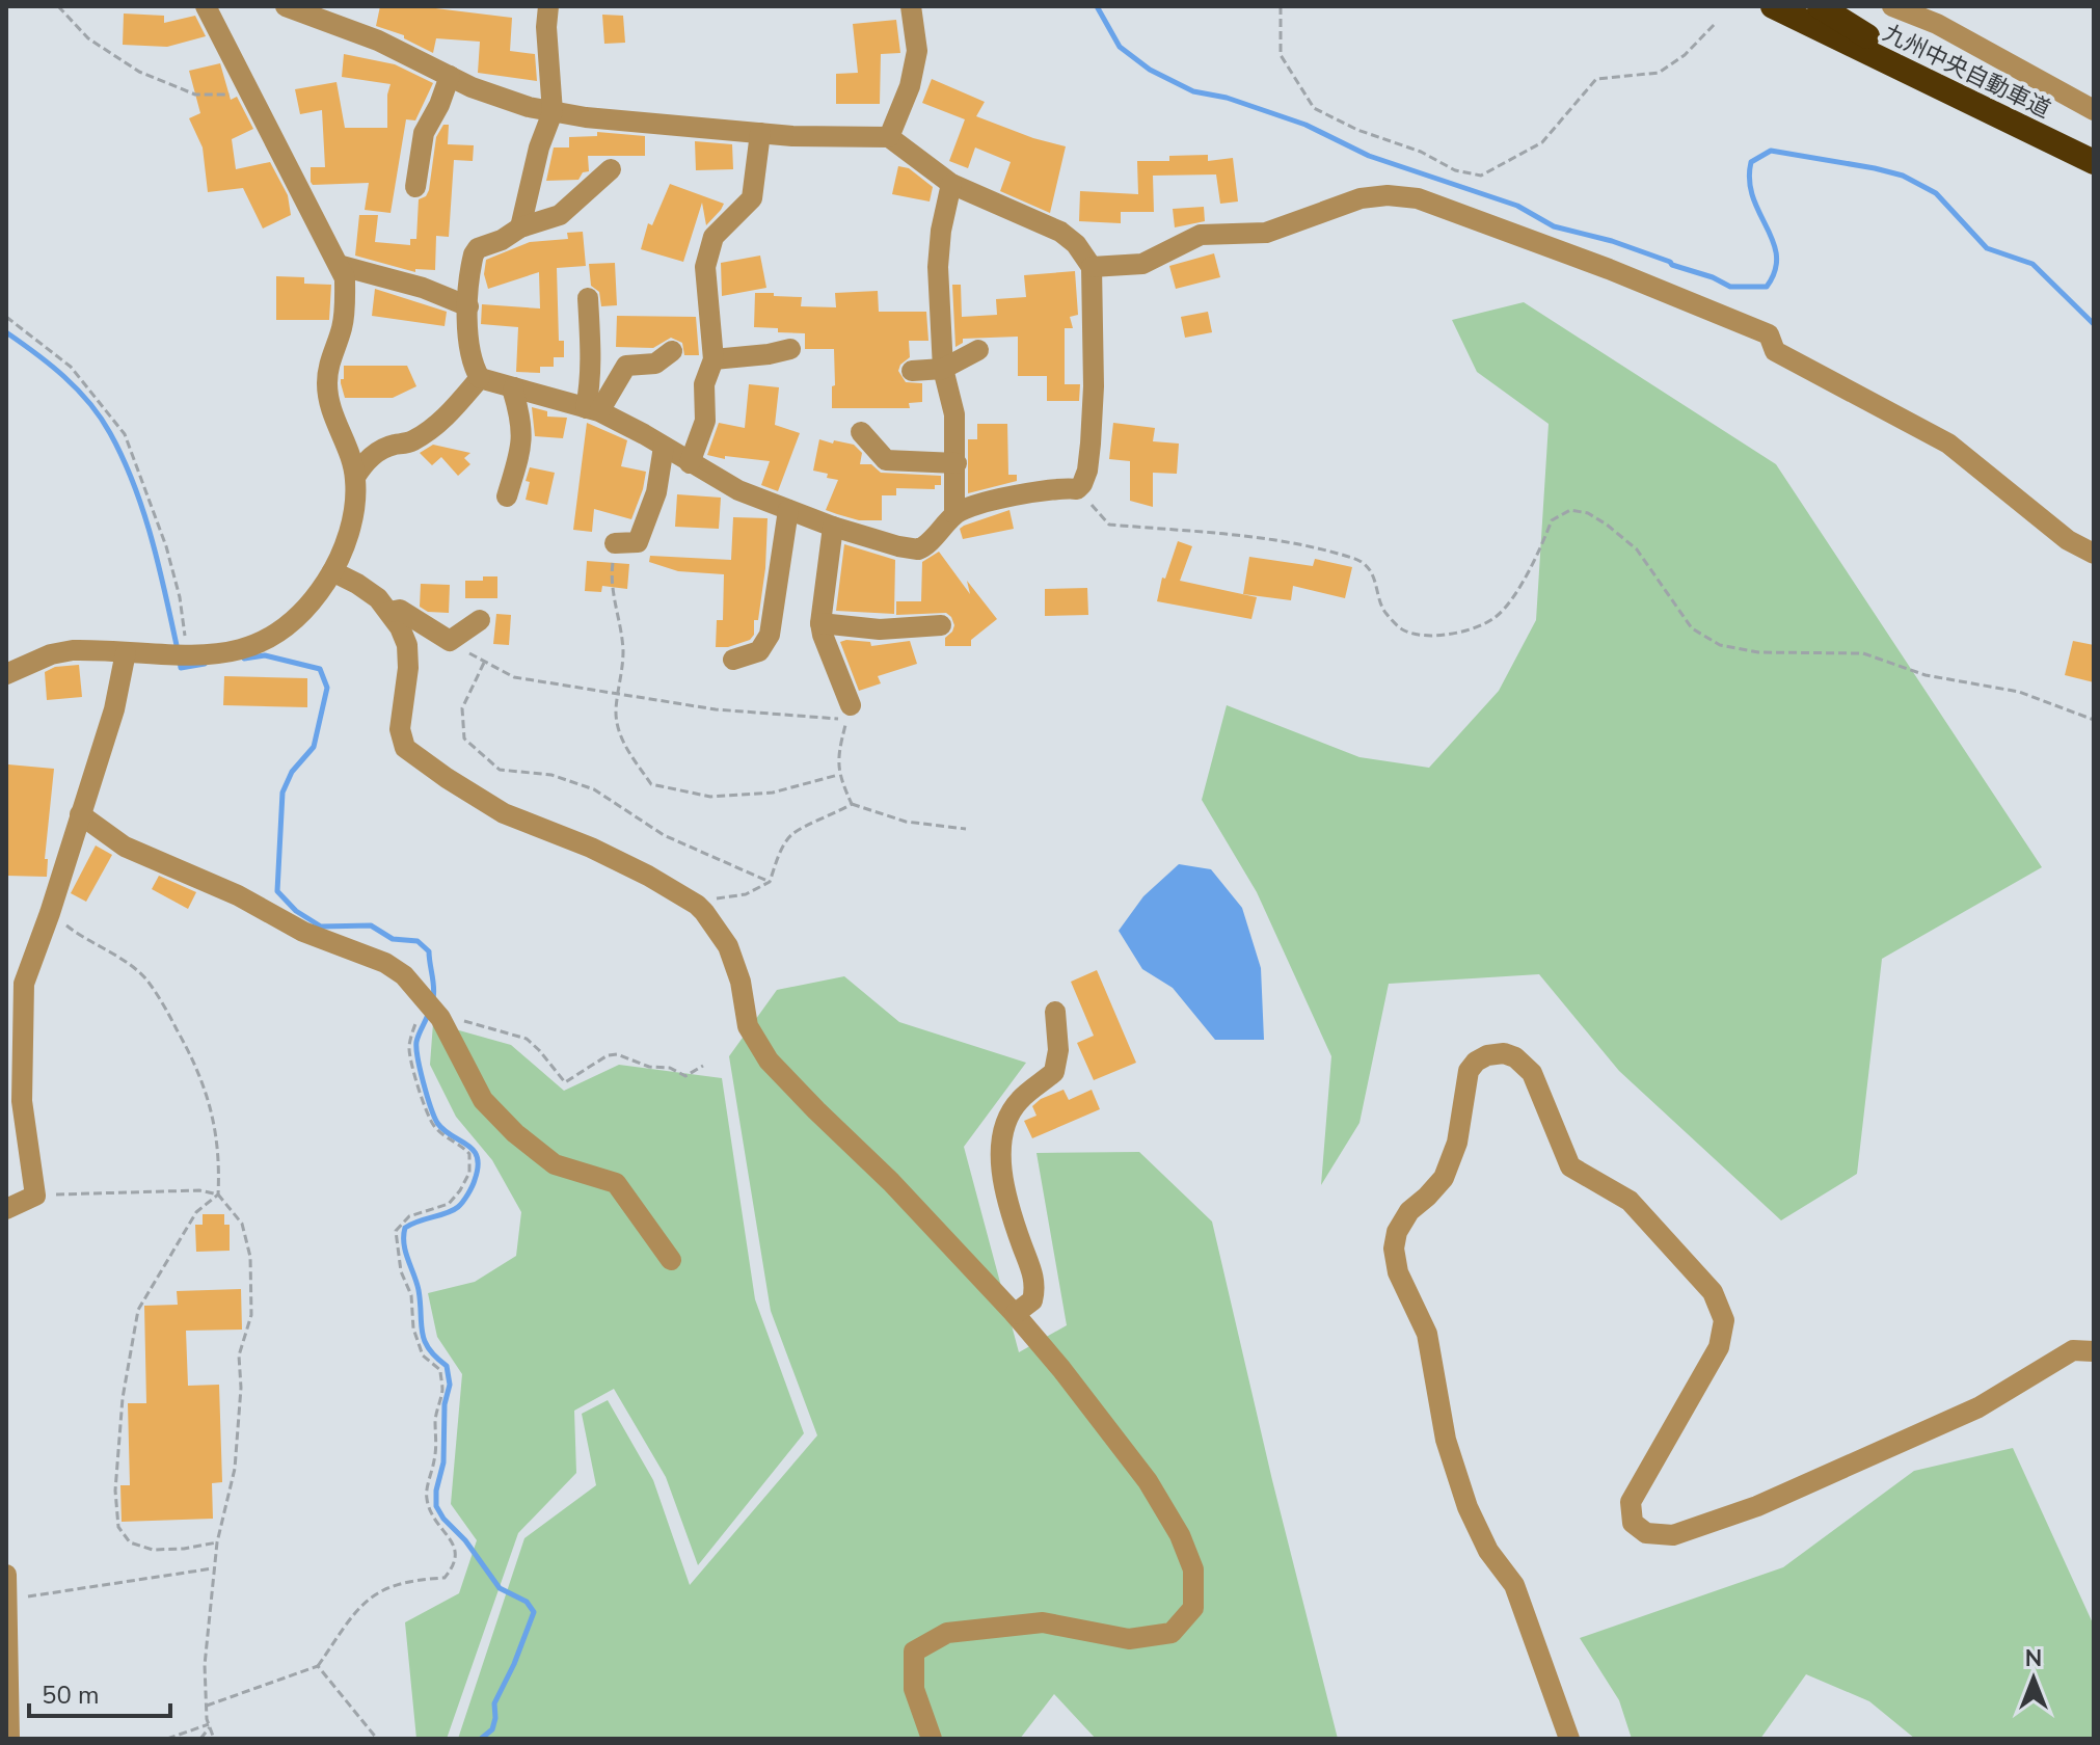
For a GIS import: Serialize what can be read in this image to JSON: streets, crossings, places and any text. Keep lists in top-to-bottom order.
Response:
{
  "streets": {
    "highway": ["九州中央自動車道"]
  },
  "scale_bar": "50 m",
  "north": "top"
}
